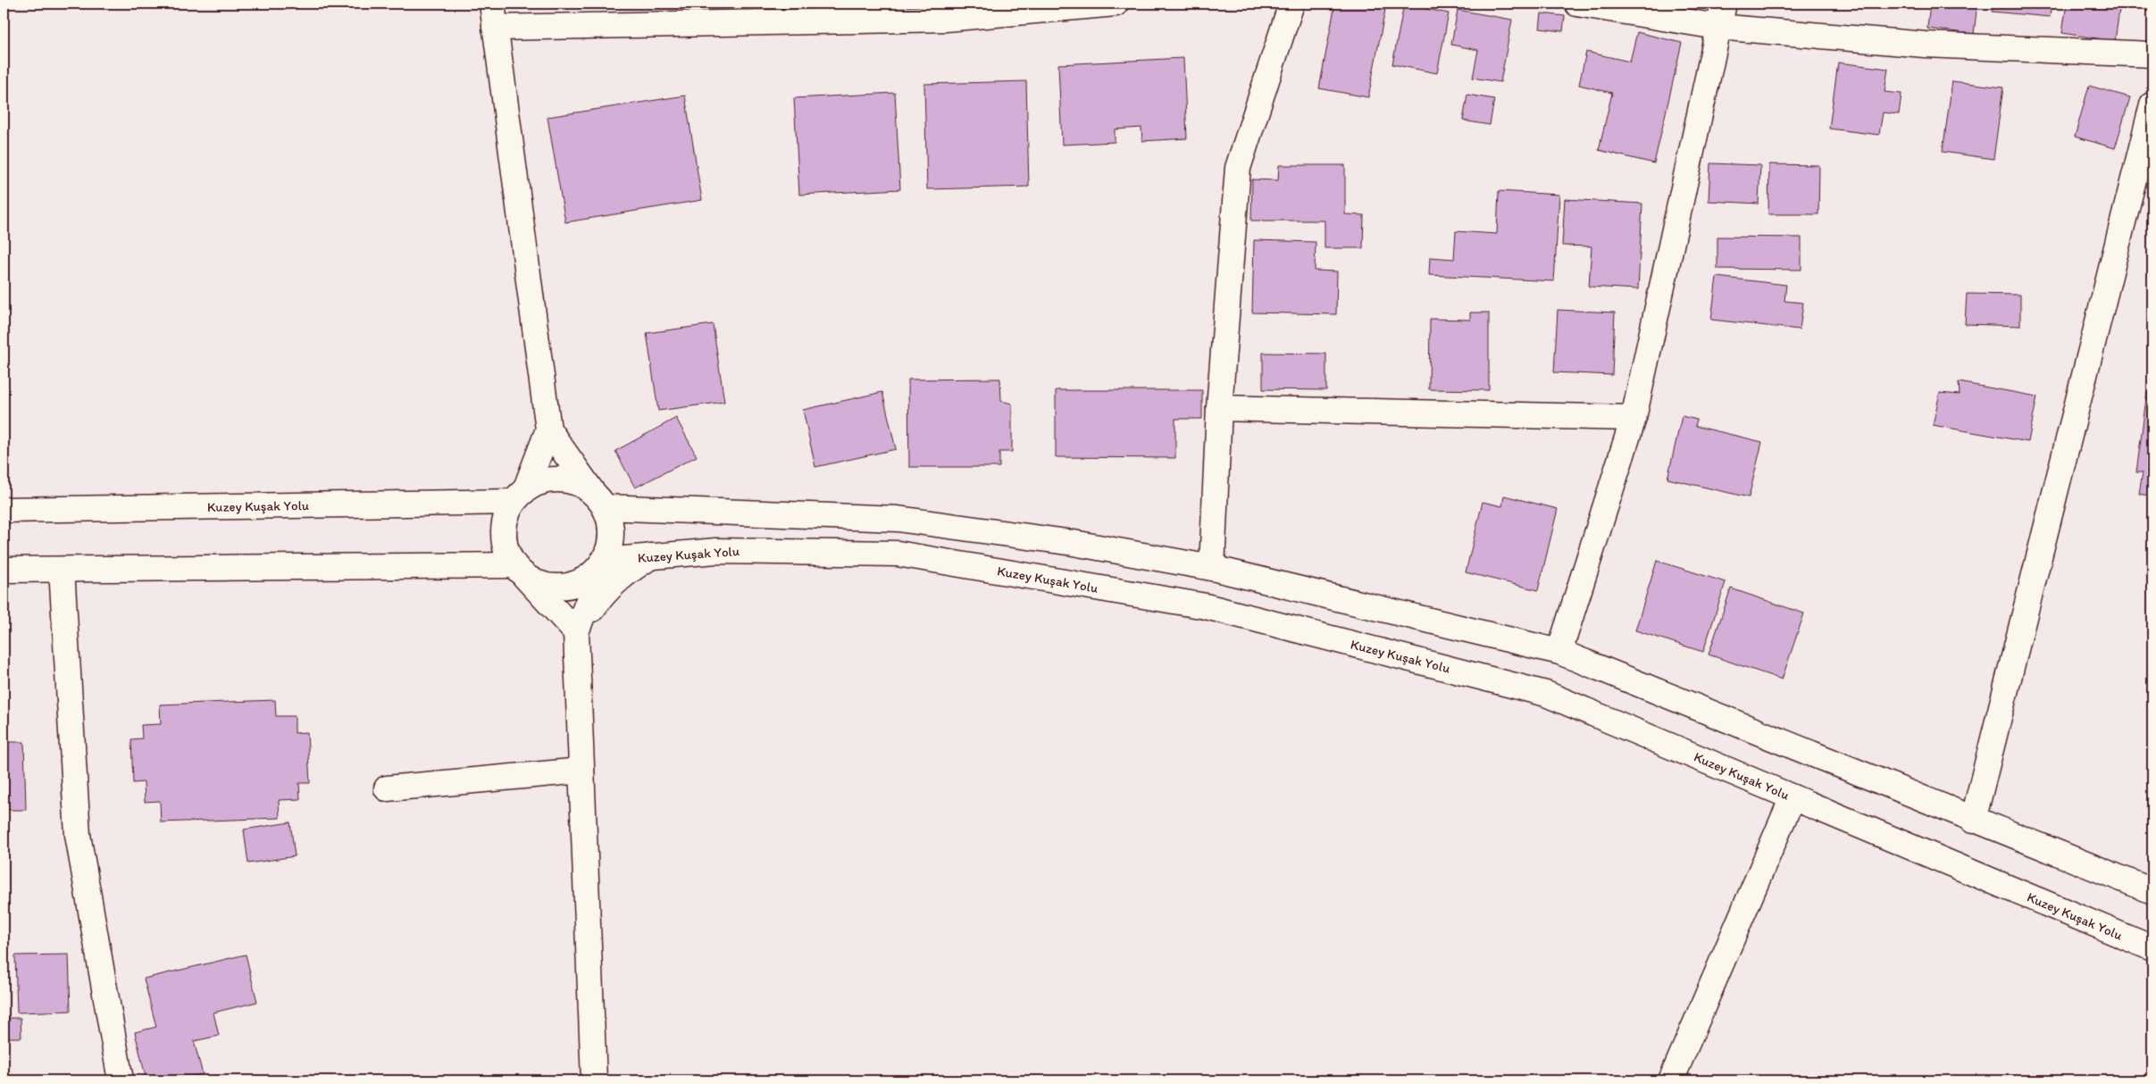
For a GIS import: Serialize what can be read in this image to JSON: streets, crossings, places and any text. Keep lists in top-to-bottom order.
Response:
{
  "streets": {
    "street": ["Kuzey Kuşak Yolu"]
  }
}
